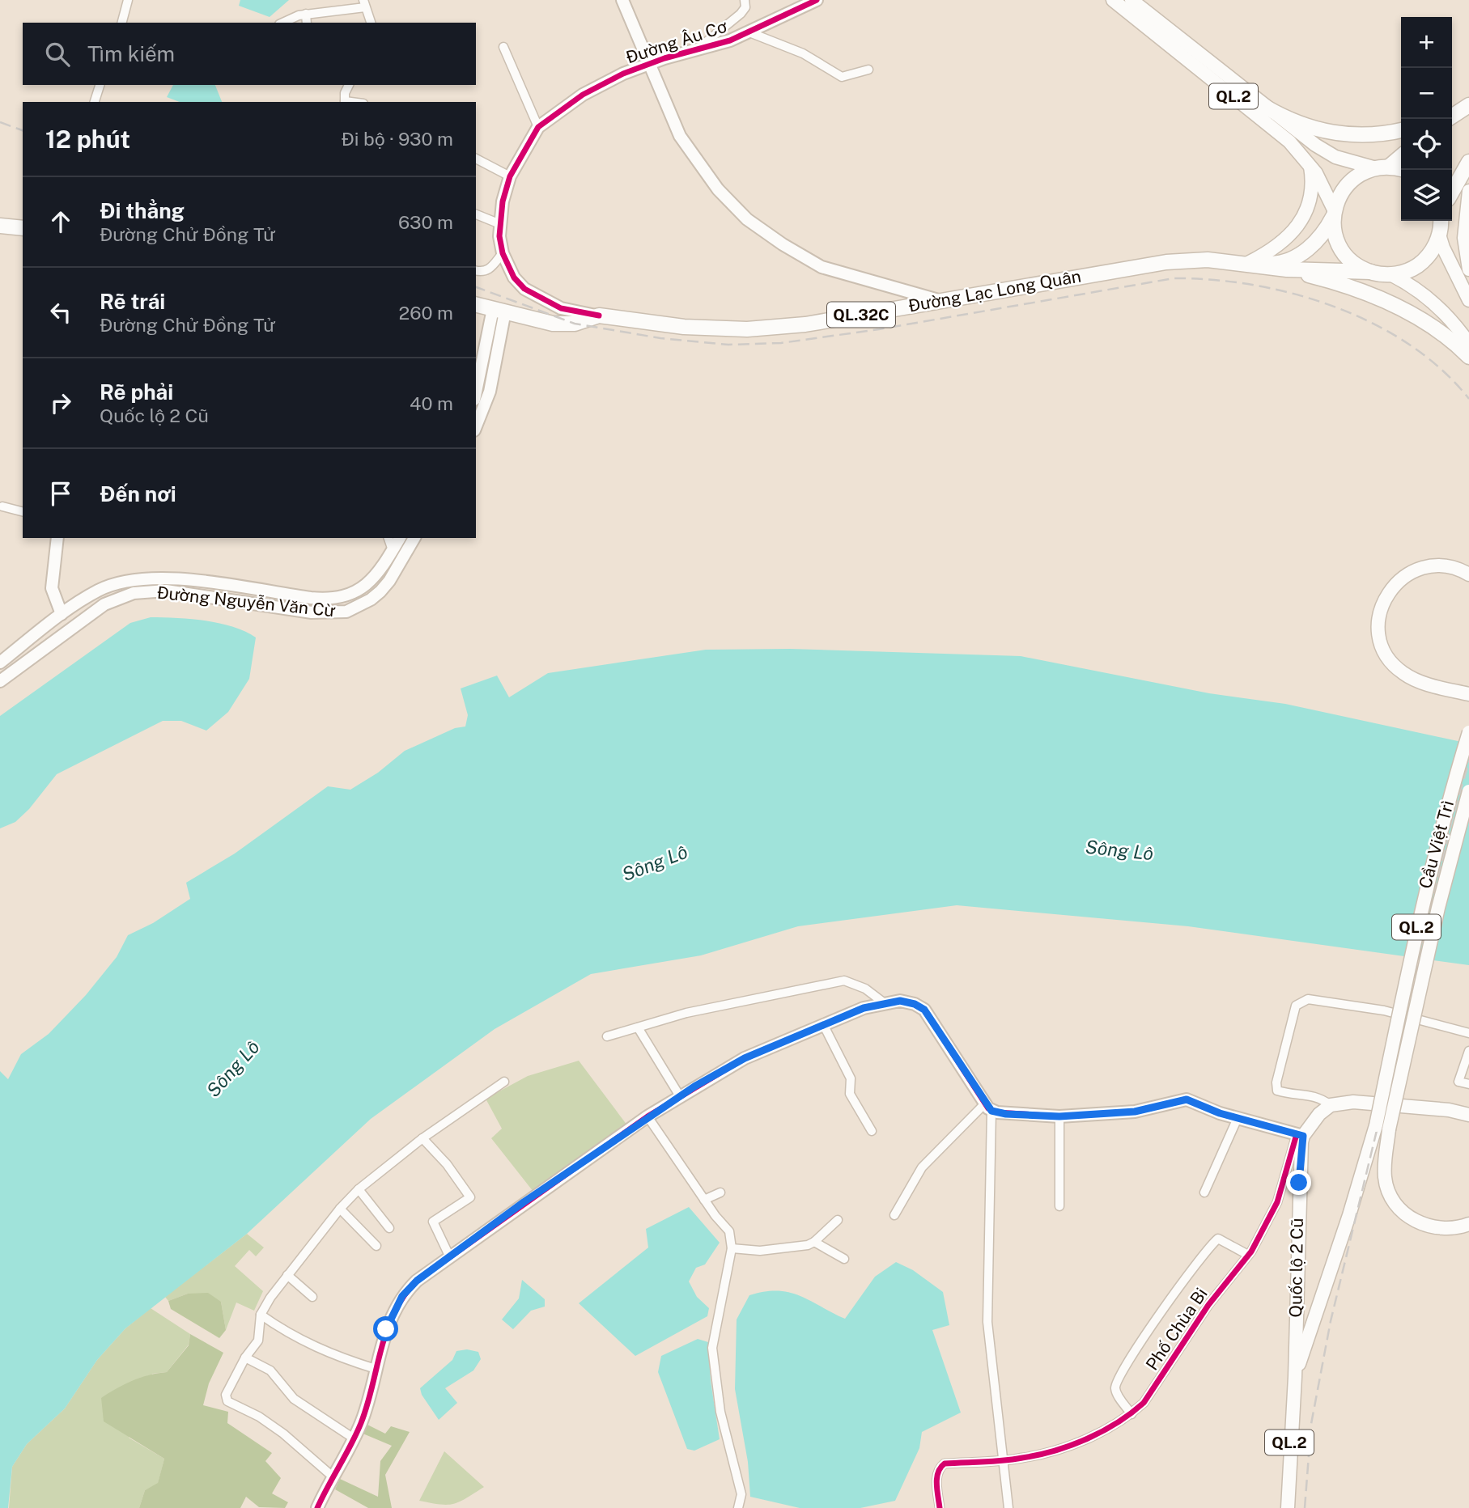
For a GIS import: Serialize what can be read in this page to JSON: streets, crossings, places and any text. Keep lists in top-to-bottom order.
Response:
{
  "streets": {
    "highway": ["QL.2", "Đường Lạc Long Quân", "QL.32C"],
    "main road": ["Cầu Việt Trì", "Quốc lộ 2 Cũ"],
    "street": ["Đường Âu Cơ", "Đường Nguyễn Văn Cừ", "Phố Chùa Bi"]
  },
  "crossings": [
    ["Đường Âu Cơ", "Đường Lạc Long Quân"],
    ["QL.2", "Đường Lạc Long Quân"],
    ["Cầu Việt Trì", "Quốc lộ 2 Cũ"],
    ["Quốc lộ 2 Cũ", "Phố Chùa Bi"]
  ],
  "water": ["Sông Lô"],
  "page": {
    "map_buttons": ["+", "−"],
    "search": "Tìm kiếm",
    "heading": ["12 phút", "Đi bộ · 930 m"],
    "list": [
      ["Đi thẳng", "Đường Chử Đồng Tử", "630 m"],
      ["Rẽ trái", "Đường Chử Đồng Tử", "260 m"],
      ["Rẽ phải", "Quốc lộ 2 Cũ", "40 m"],
      "Đến nơi"
    ]
  }
}
